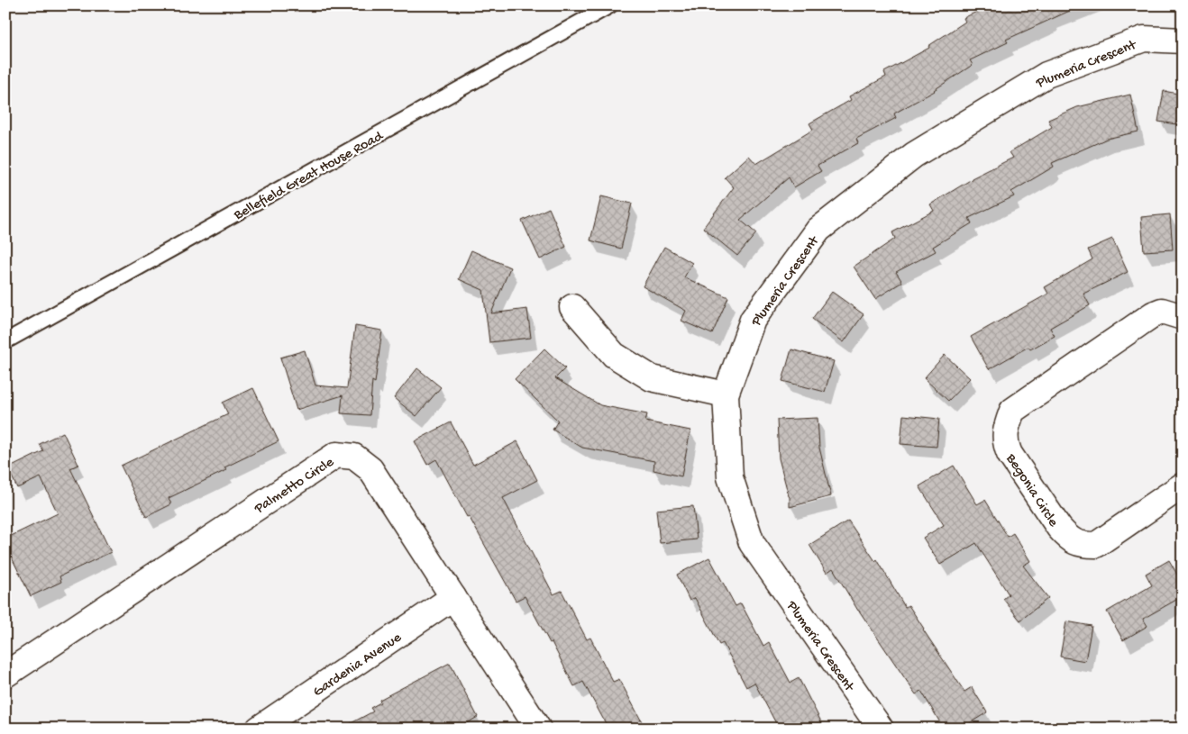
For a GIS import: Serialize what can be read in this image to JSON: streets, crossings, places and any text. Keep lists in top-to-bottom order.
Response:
{
  "streets": {
    "street": [
      "Plumeria Crescent",
      "Palmetto Circle",
      "Begonia Circle",
      "Gardenia Avenue"
    ],
    "lane": ["Bellefield Great House Road"]
  },
  "crossings": [
    ["Palmetto Circle", "Gardenia Avenue"]
  ]
}
